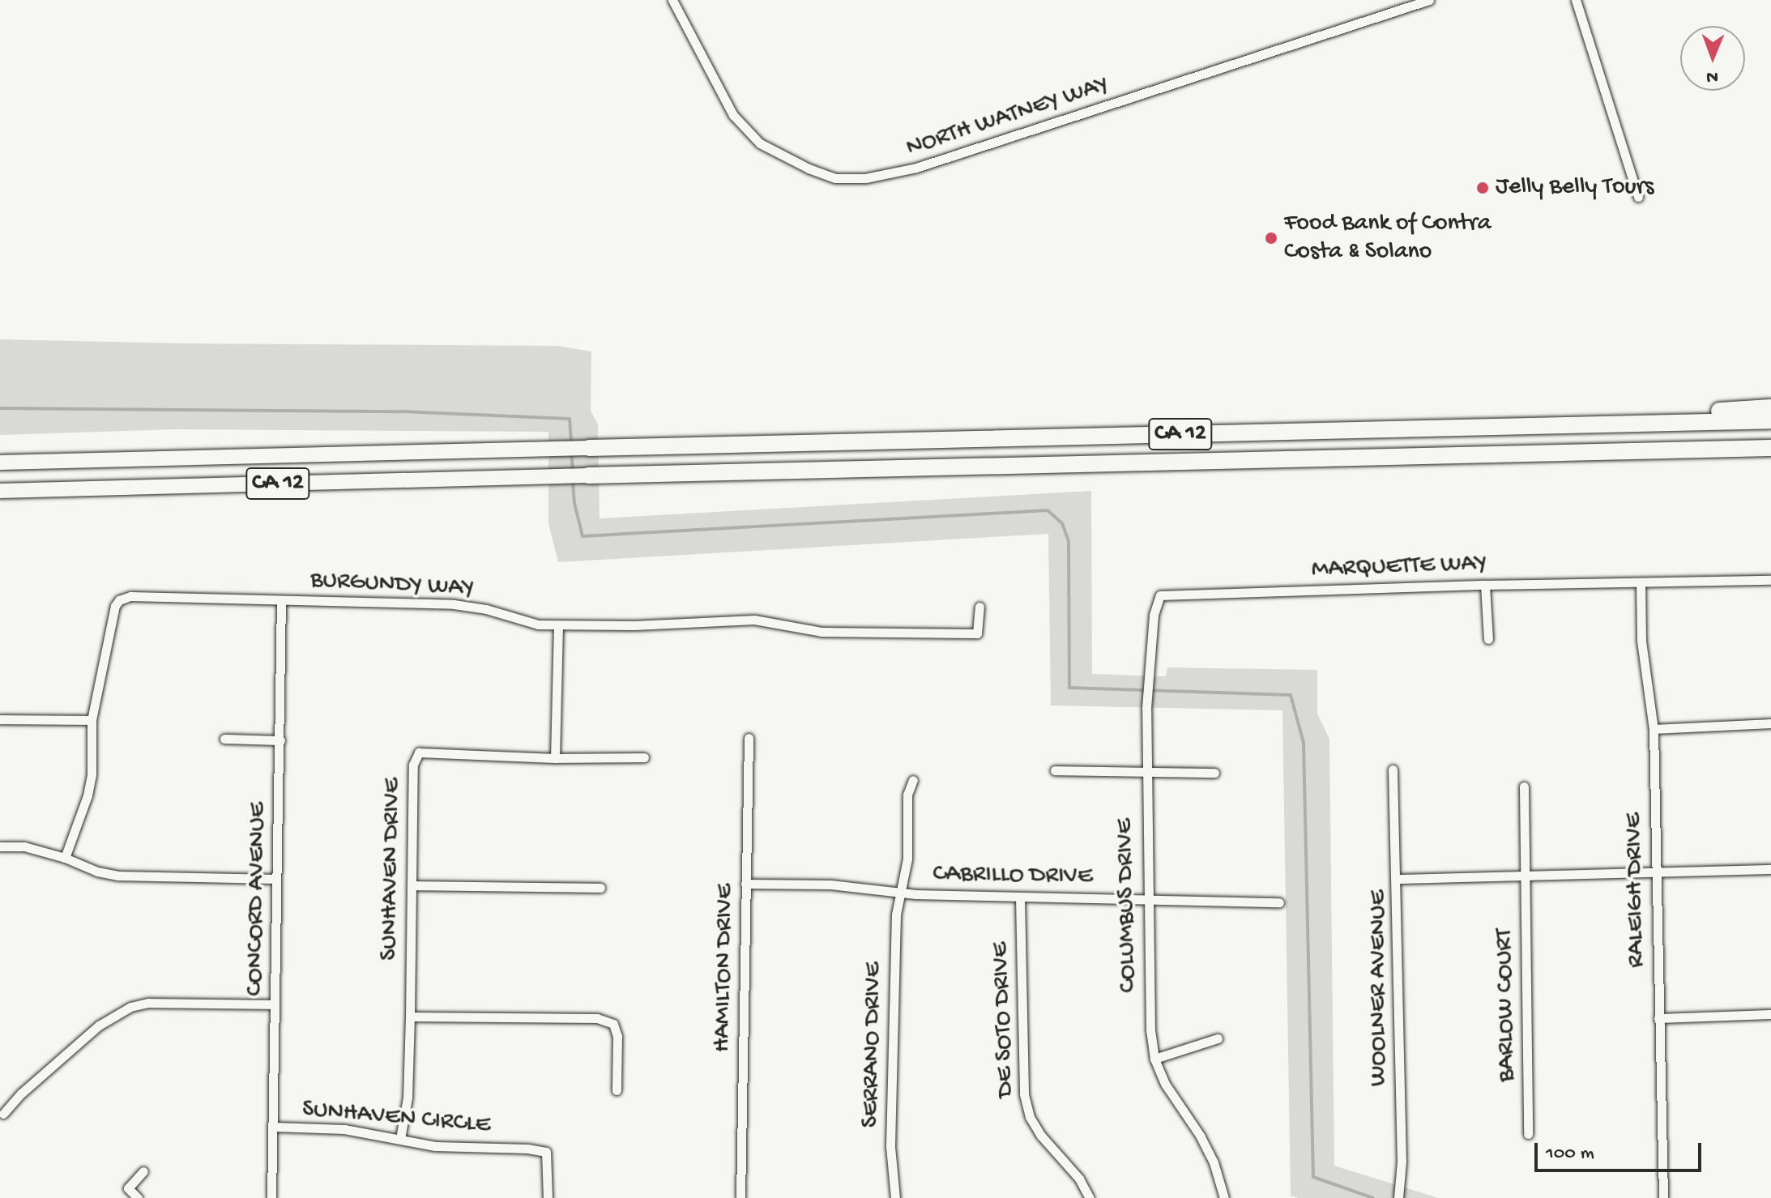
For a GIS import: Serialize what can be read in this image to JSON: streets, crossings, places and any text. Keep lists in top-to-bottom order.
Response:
{
  "streets": {
    "highway": ["CA 12"],
    "street": [
      "NORTH WATNEY WAY",
      "MARQUETTE WAY",
      "BURGUNDY WAY",
      "SUNHAVEN DRIVE",
      "CABRILLO DRIVE",
      "RALEIGH DRIVE",
      "CONCORD AVENUE",
      "COLUMBUS DRIVE",
      "HAMILTON DRIVE",
      "WOOLNER AVENUE",
      "BARLOW COURT",
      "DE SOTO DRIVE",
      "SERRANO DRIVE",
      "SUNHAVEN CIRCLE"
    ]
  },
  "crossings": [
    ["MARQUETTE WAY", "RALEIGH DRIVE"],
    ["MARQUETTE WAY", "COLUMBUS DRIVE"],
    ["BURGUNDY WAY", "CONCORD AVENUE"],
    ["SUNHAVEN DRIVE", "SUNHAVEN CIRCLE"],
    ["CABRILLO DRIVE", "COLUMBUS DRIVE"],
    ["CABRILLO DRIVE", "HAMILTON DRIVE"],
    ["CABRILLO DRIVE", "DE SOTO DRIVE"],
    ["CABRILLO DRIVE", "SERRANO DRIVE"],
    ["RALEIGH DRIVE", "WOOLNER AVENUE"],
    ["CONCORD AVENUE", "SUNHAVEN CIRCLE"],
    ["WOOLNER AVENUE", "BARLOW COURT"]
  ],
  "places": ["Jelly Belly Tours", "Food Bank of Contra Costa & Solano"],
  "scale_bar": "100 m",
  "north": "bottom"
}
